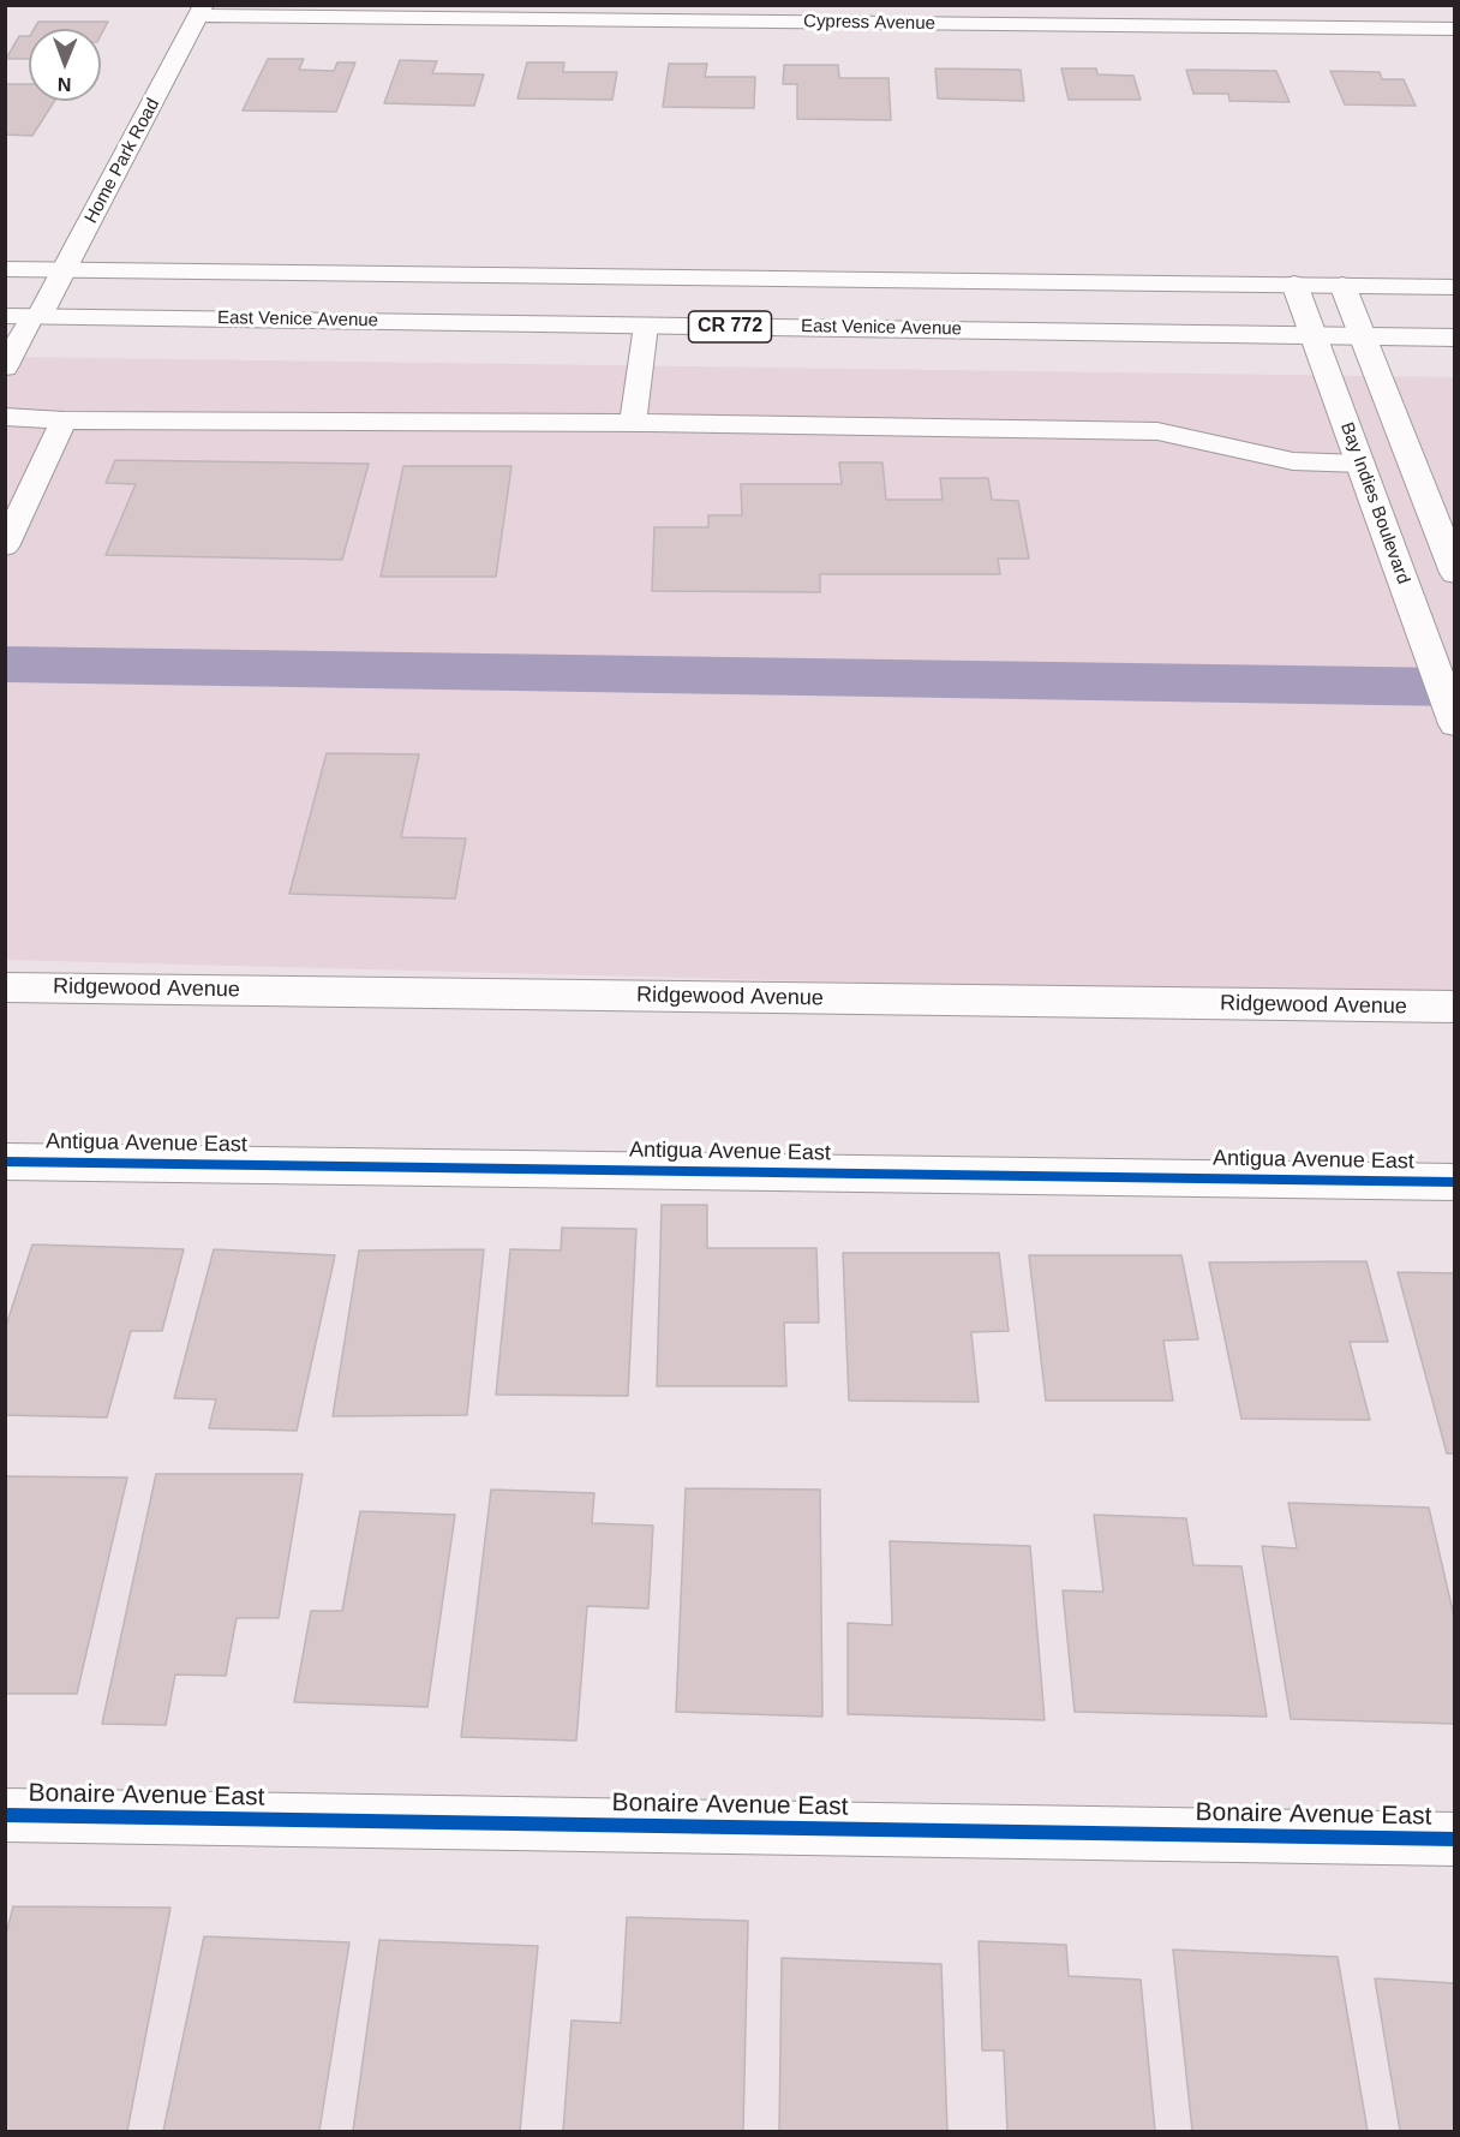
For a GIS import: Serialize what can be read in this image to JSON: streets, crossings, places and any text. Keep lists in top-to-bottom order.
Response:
{
  "streets": {
    "street": [
      "Cypress Avenue",
      "Home Park Road",
      "East Venice Avenue",
      "CR 772",
      "Bay Indies Boulevard",
      "Ridgewood Avenue",
      "Antigua Avenue East",
      "Bonaire Avenue East"
    ]
  },
  "crossings": [
    ["Cypress Avenue", "Home Park Road"],
    ["Home Park Road", "East Venice Avenue"],
    ["East Venice Avenue", "Bay Indies Boulevard"]
  ],
  "north": "bottom"
}
